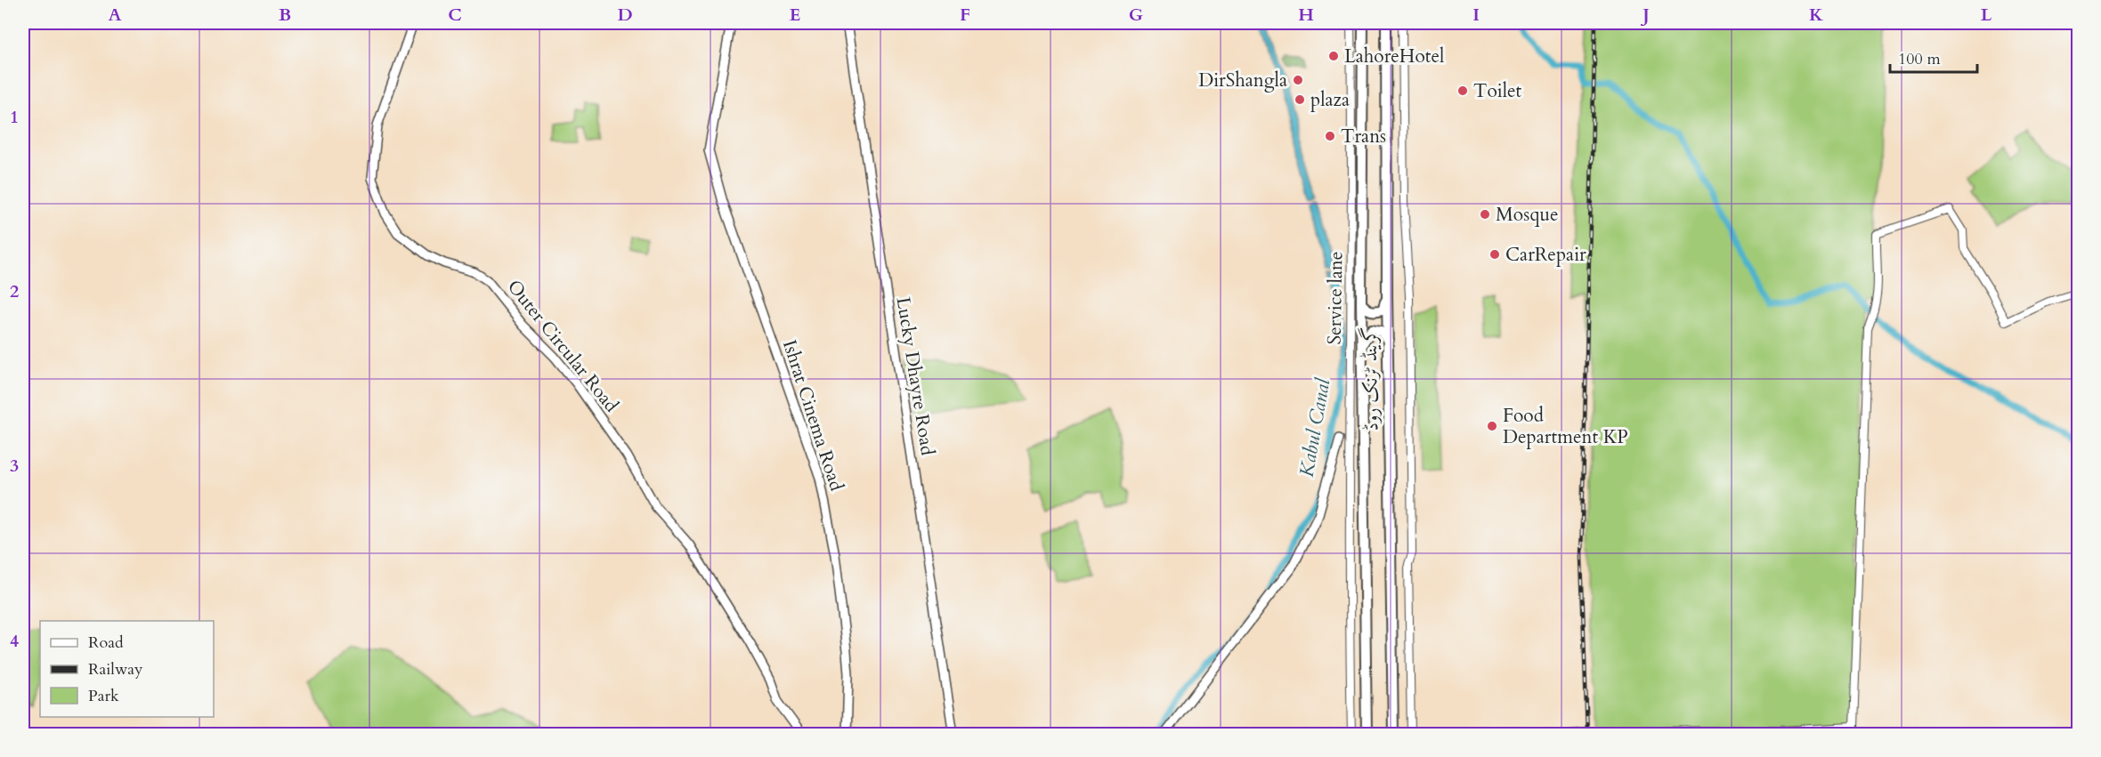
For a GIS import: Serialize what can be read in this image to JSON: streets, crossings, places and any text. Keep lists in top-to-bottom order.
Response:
{
  "streets": {
    "highway": ["گرینڈ ٹرنک روڈ"],
    "main road": ["Outer Circular Road", "Lucky Dhayre Road", "Ishrat Cinema Road"],
    "street": ["Service lane"]
  },
  "water": ["Kabul Canal"],
  "places": [
    "LahoreHotel",
    "DirShangla",
    "Toilet",
    "plaza",
    "Trans",
    "Mosque",
    "CarRepair",
    "Food Department KP"
  ],
  "legend": ["Road", "Railway", "Park"],
  "scale_bar": "100 m",
  "grid": {
    "columns": [
      "A",
      "B",
      "C",
      "D",
      "E",
      "F",
      "G",
      "H",
      "I",
      "J",
      "K",
      "L"
    ],
    "rows": [
      "1",
      "2",
      "3",
      "4"
    ]
  }
}
